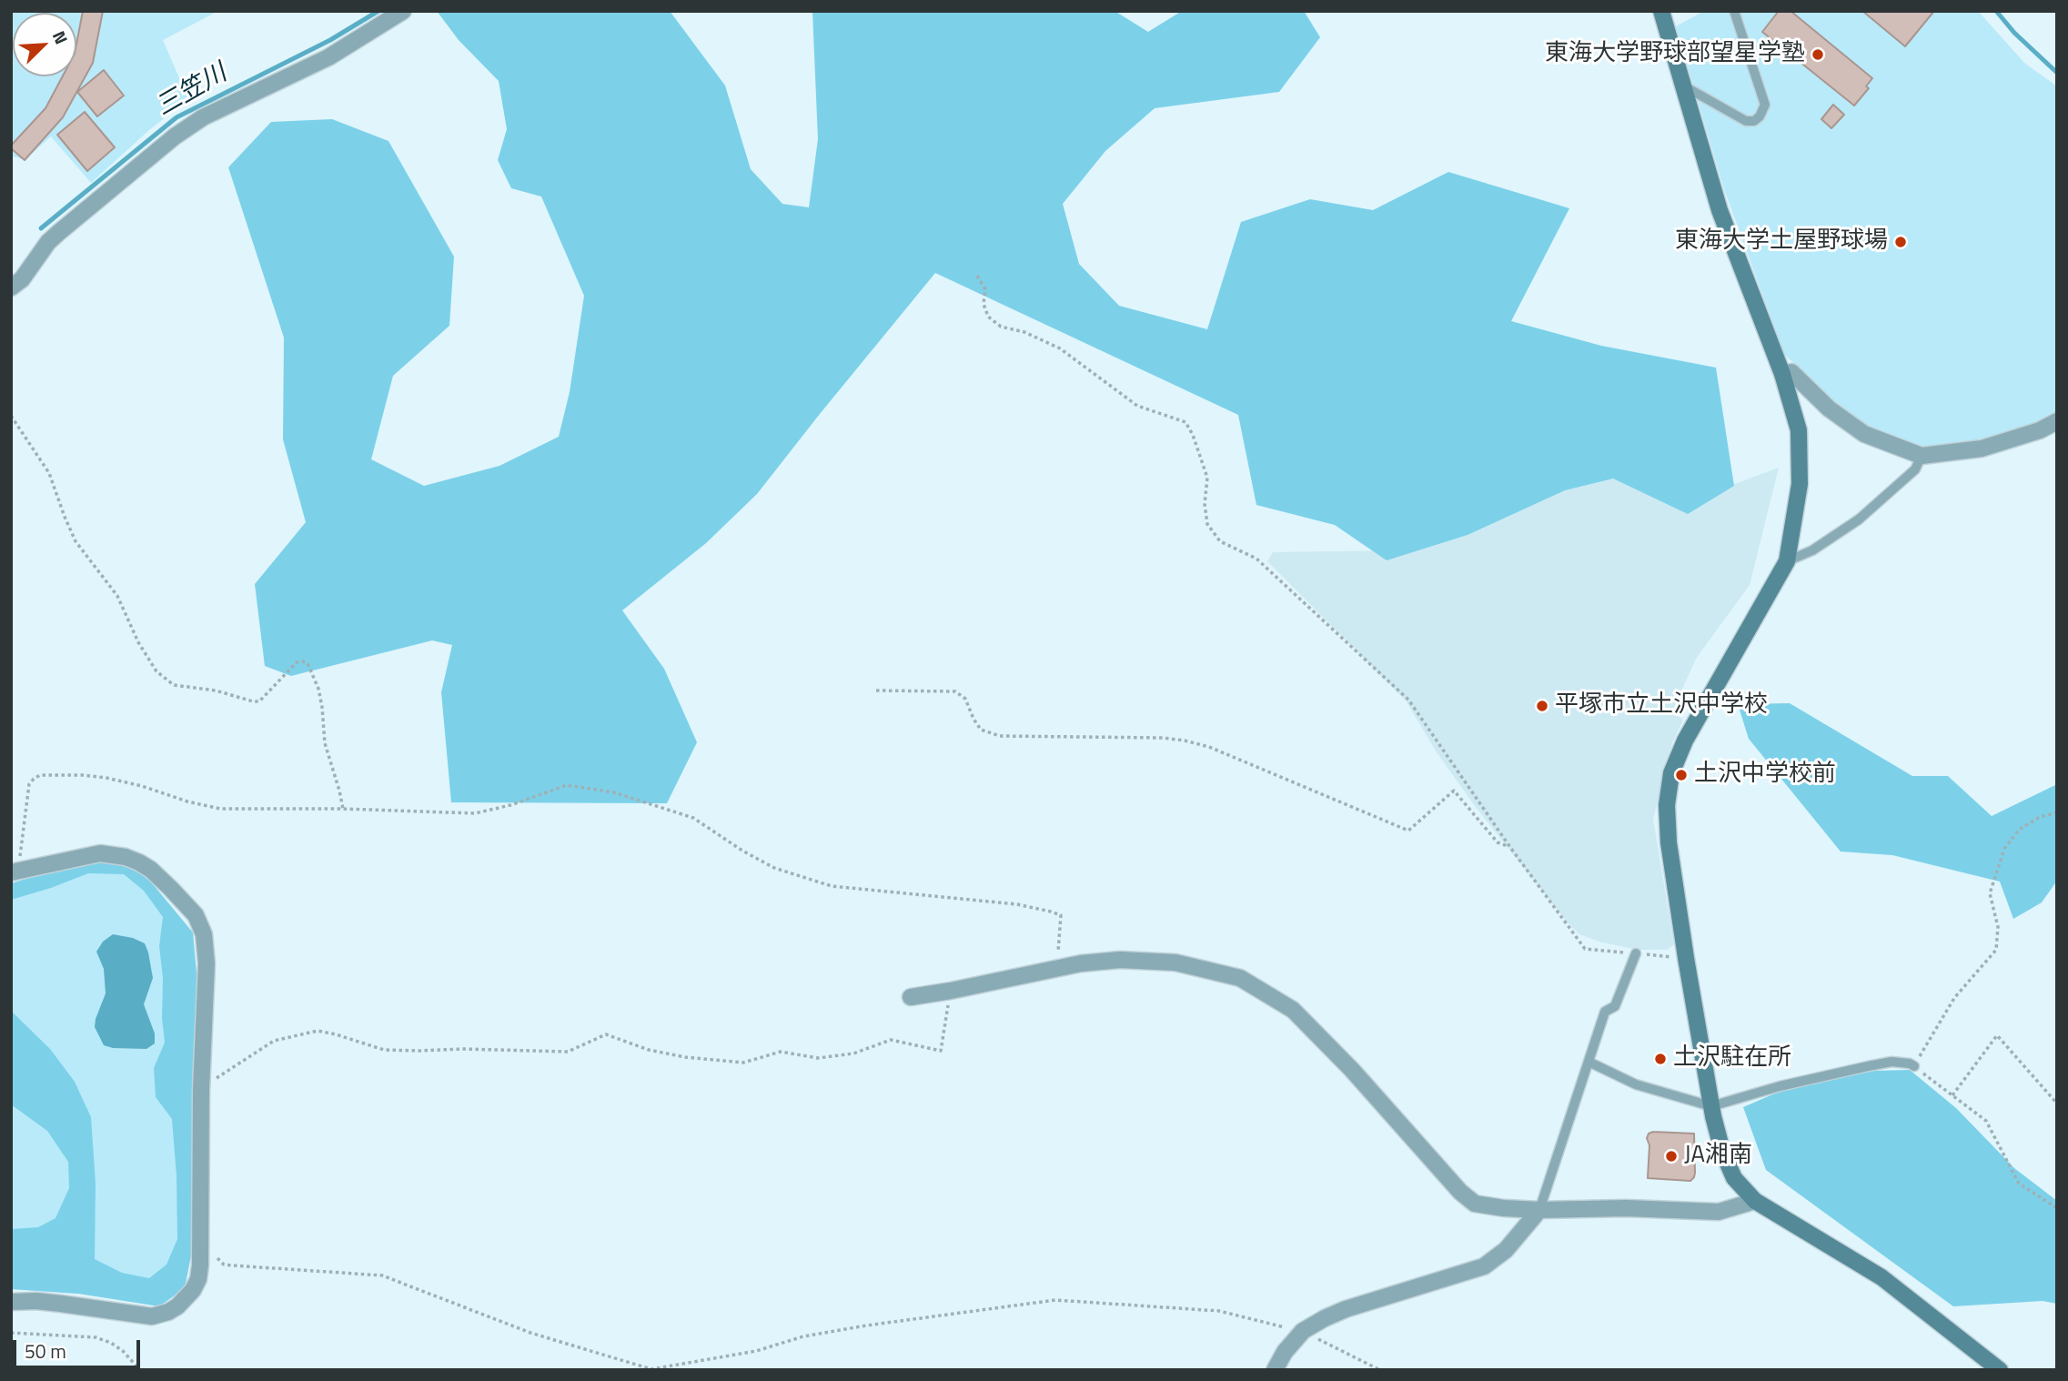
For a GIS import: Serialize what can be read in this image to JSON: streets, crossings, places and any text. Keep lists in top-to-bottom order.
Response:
{
  "water": ["三笠川"],
  "places": [
    "東海大学野球部望星学塾",
    "東海大学土屋野球場",
    "平塚市立土沢中学校",
    "土沢中学校前",
    "土沢駐在所",
    "JA湘南"
  ],
  "scale_bar": "50 m",
  "north": "top right"
}
